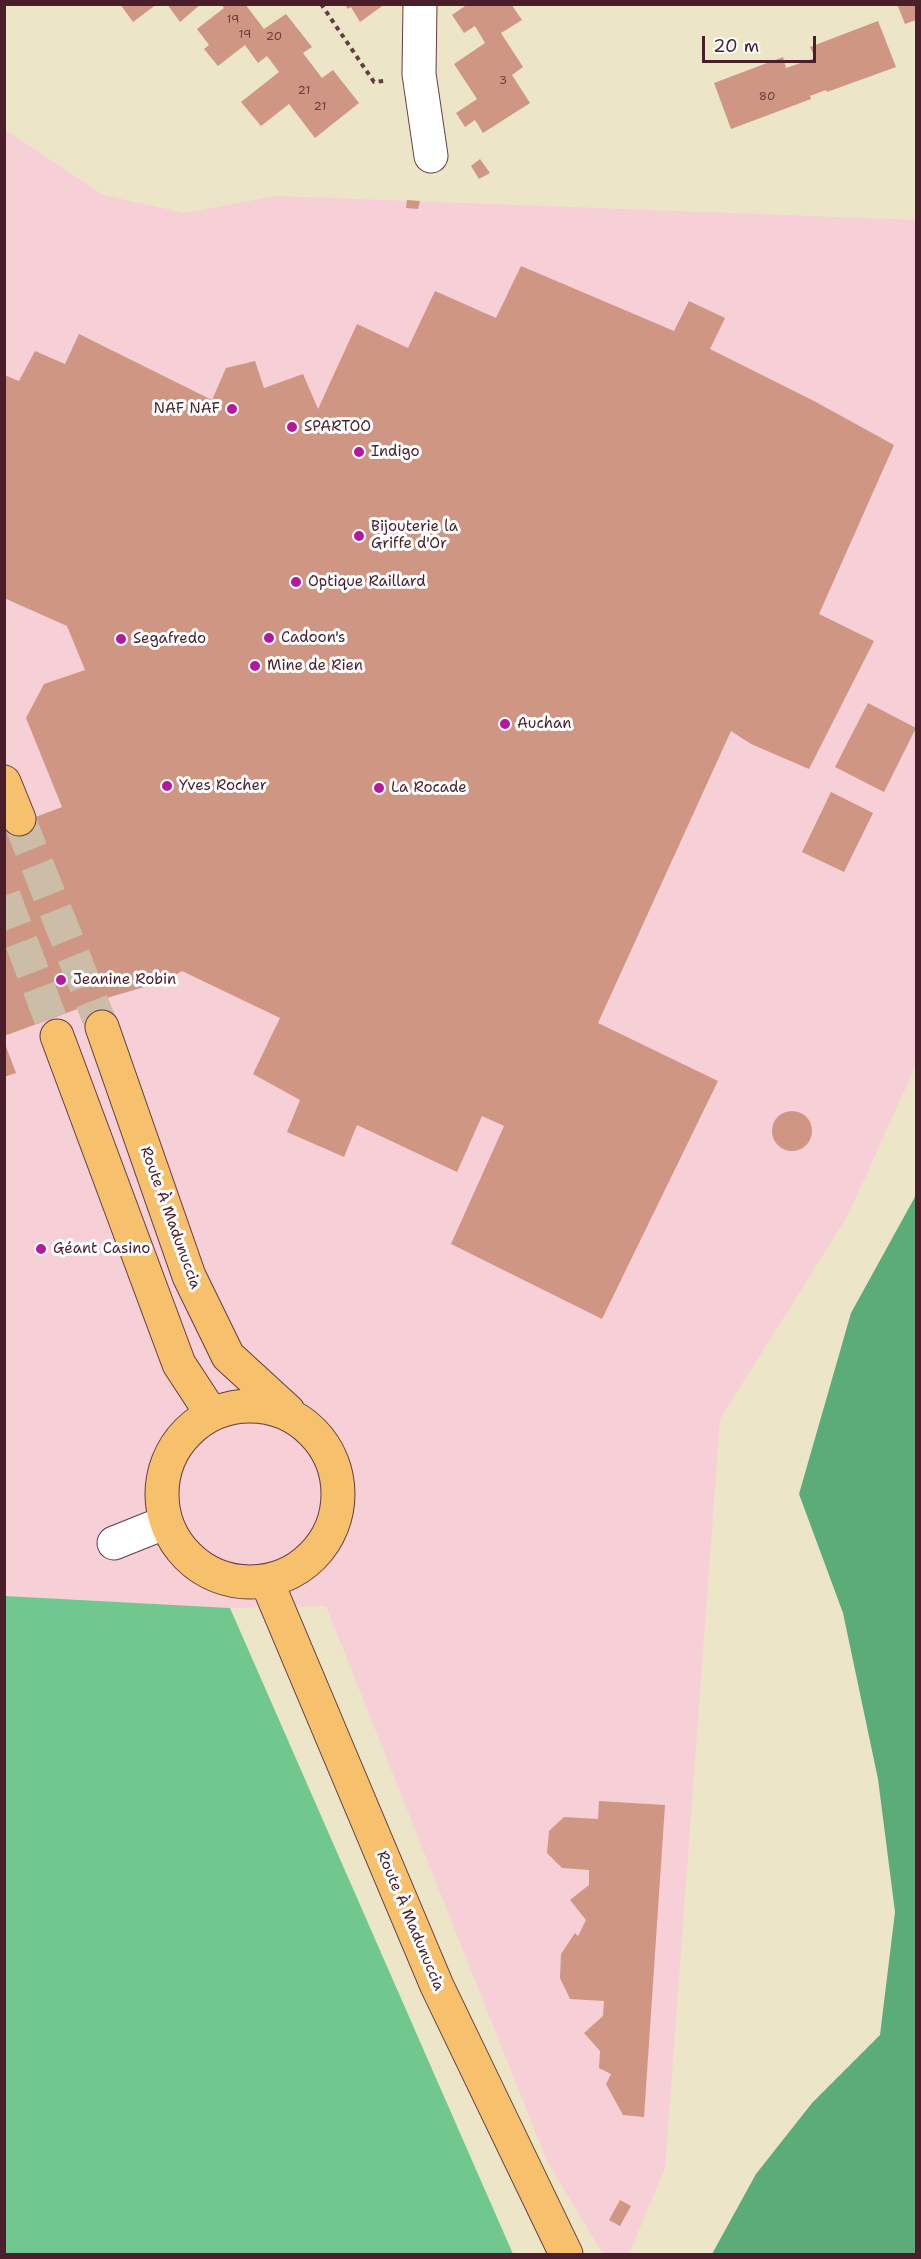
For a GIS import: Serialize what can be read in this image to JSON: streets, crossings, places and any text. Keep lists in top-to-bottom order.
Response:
{
  "streets": {
    "main road": ["Route À Madunuccia"]
  },
  "places": [
    "NAF NAF",
    "SPARTOO",
    "Indigo",
    "Bijouterie la Griffe d'Or",
    "Optique Raillard",
    "Cadoon's",
    "Segafredo",
    "Mine de Rien",
    "Auchan",
    "Yves Rocher",
    "La Rocade",
    "Jeanine Robin",
    "Géant Casino"
  ],
  "house_numbers": [
    "19",
    "19",
    "20",
    "3",
    "21",
    "80",
    "21"
  ],
  "scale_bar": "20 m"
}
